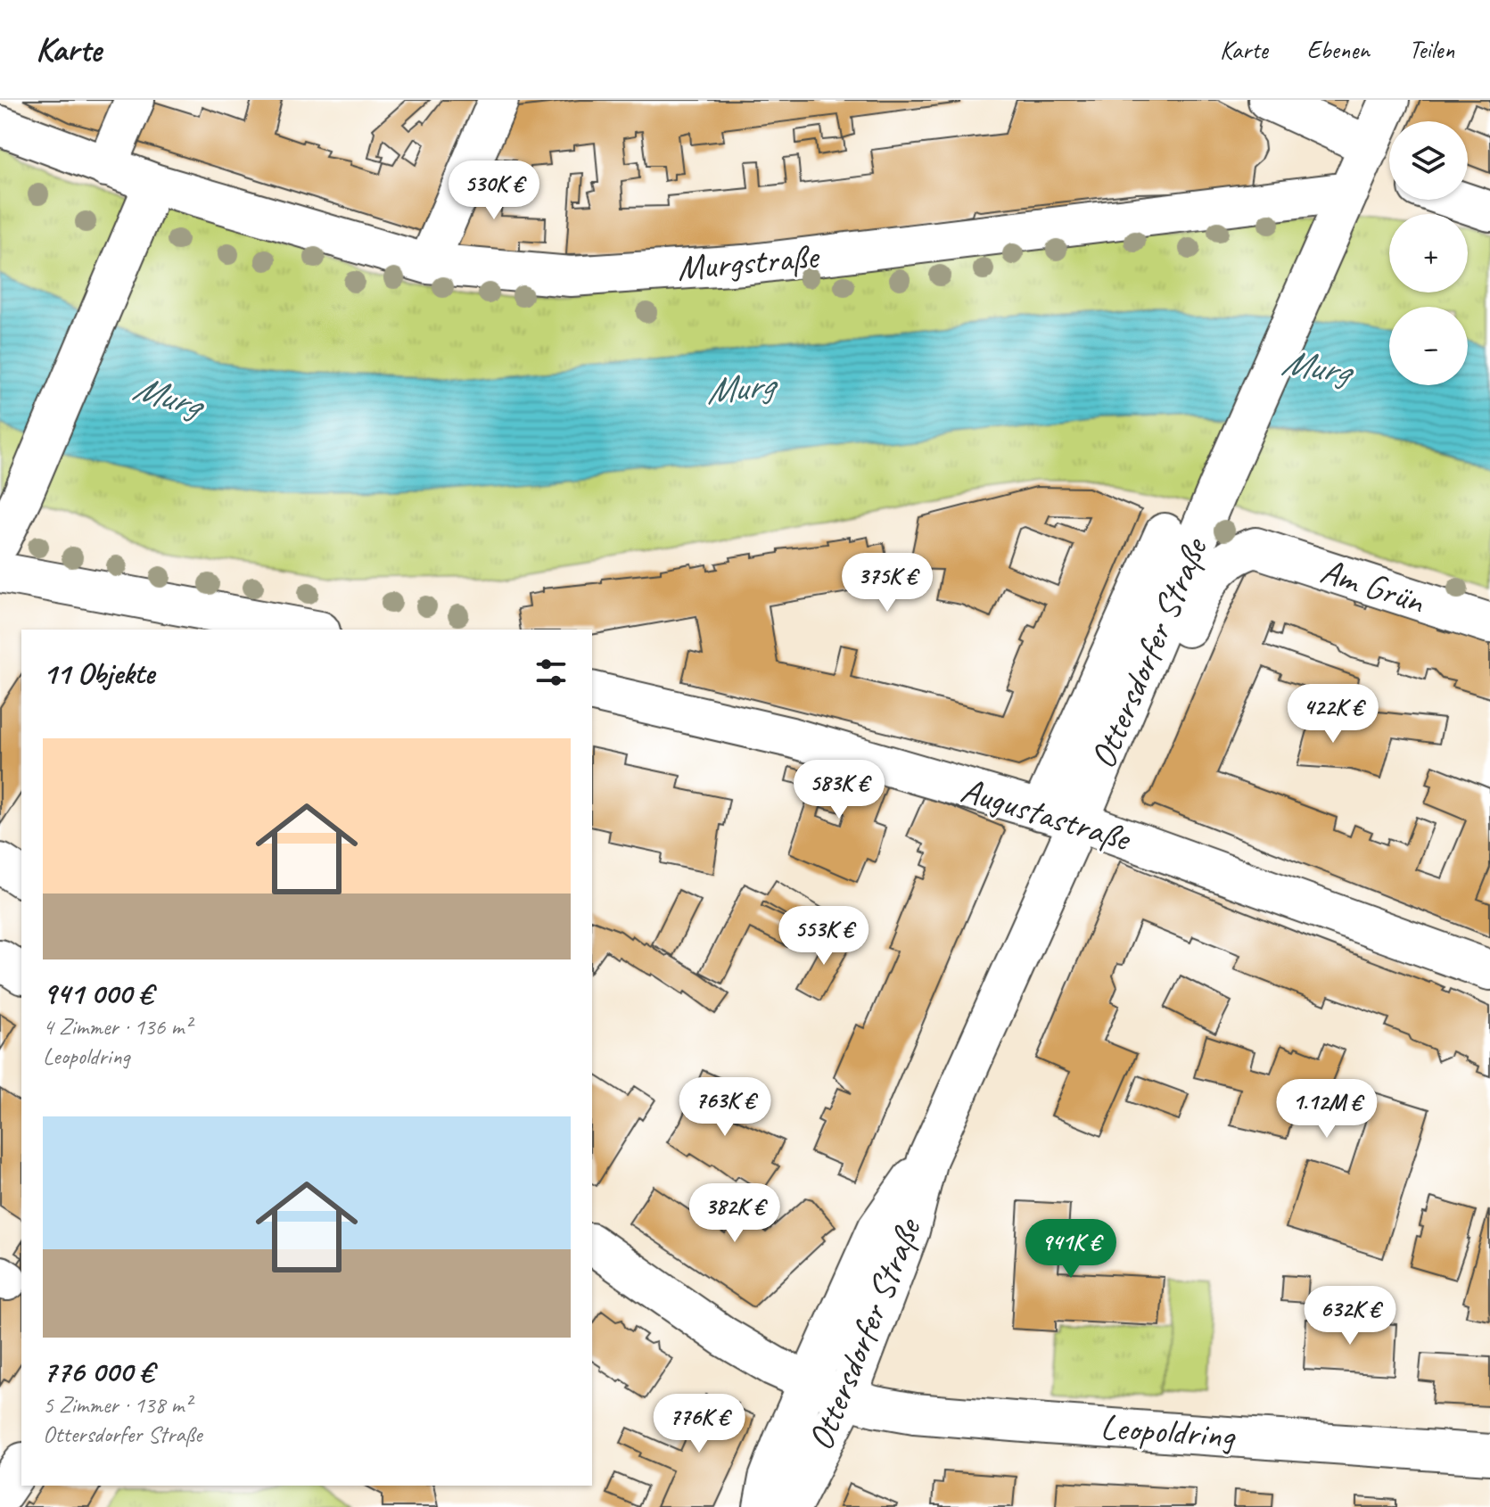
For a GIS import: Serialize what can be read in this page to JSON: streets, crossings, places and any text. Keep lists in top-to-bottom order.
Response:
{
  "streets": {
    "street": [
      "Murgstraße",
      "Am Grün",
      "Ottersdorfer Straße",
      "Augustastraße",
      "Leopoldring"
    ]
  },
  "crossings": [
    ["Murgstraße", "Ottersdorfer Straße"],
    ["Am Grün", "Ottersdorfer Straße"],
    ["Ottersdorfer Straße", "Augustastraße"],
    ["Ottersdorfer Straße", "Leopoldring"]
  ],
  "water": ["Murg"],
  "page": {
    "header": "Karte",
    "nav": ["Karte", "Ebenen", "Teilen"],
    "map_buttons": ["+", "−"],
    "price": [
      "530K €",
      "375K €",
      "422K €",
      "583K €",
      "553K €",
      "763K €",
      "1.12M €",
      "382K €",
      "941K €",
      "632K €",
      "776K €"
    ],
    "heading": "11 Objekte",
    "list": [
      {
        "name": "941 000 €",
        "note": "4 Zimmer · 136 m² · Leopoldring"
      },
      {
        "name": "776 000 €",
        "note": "5 Zimmer · 138 m² · Ottersdorfer Straße"
      }
    ]
  }
}
